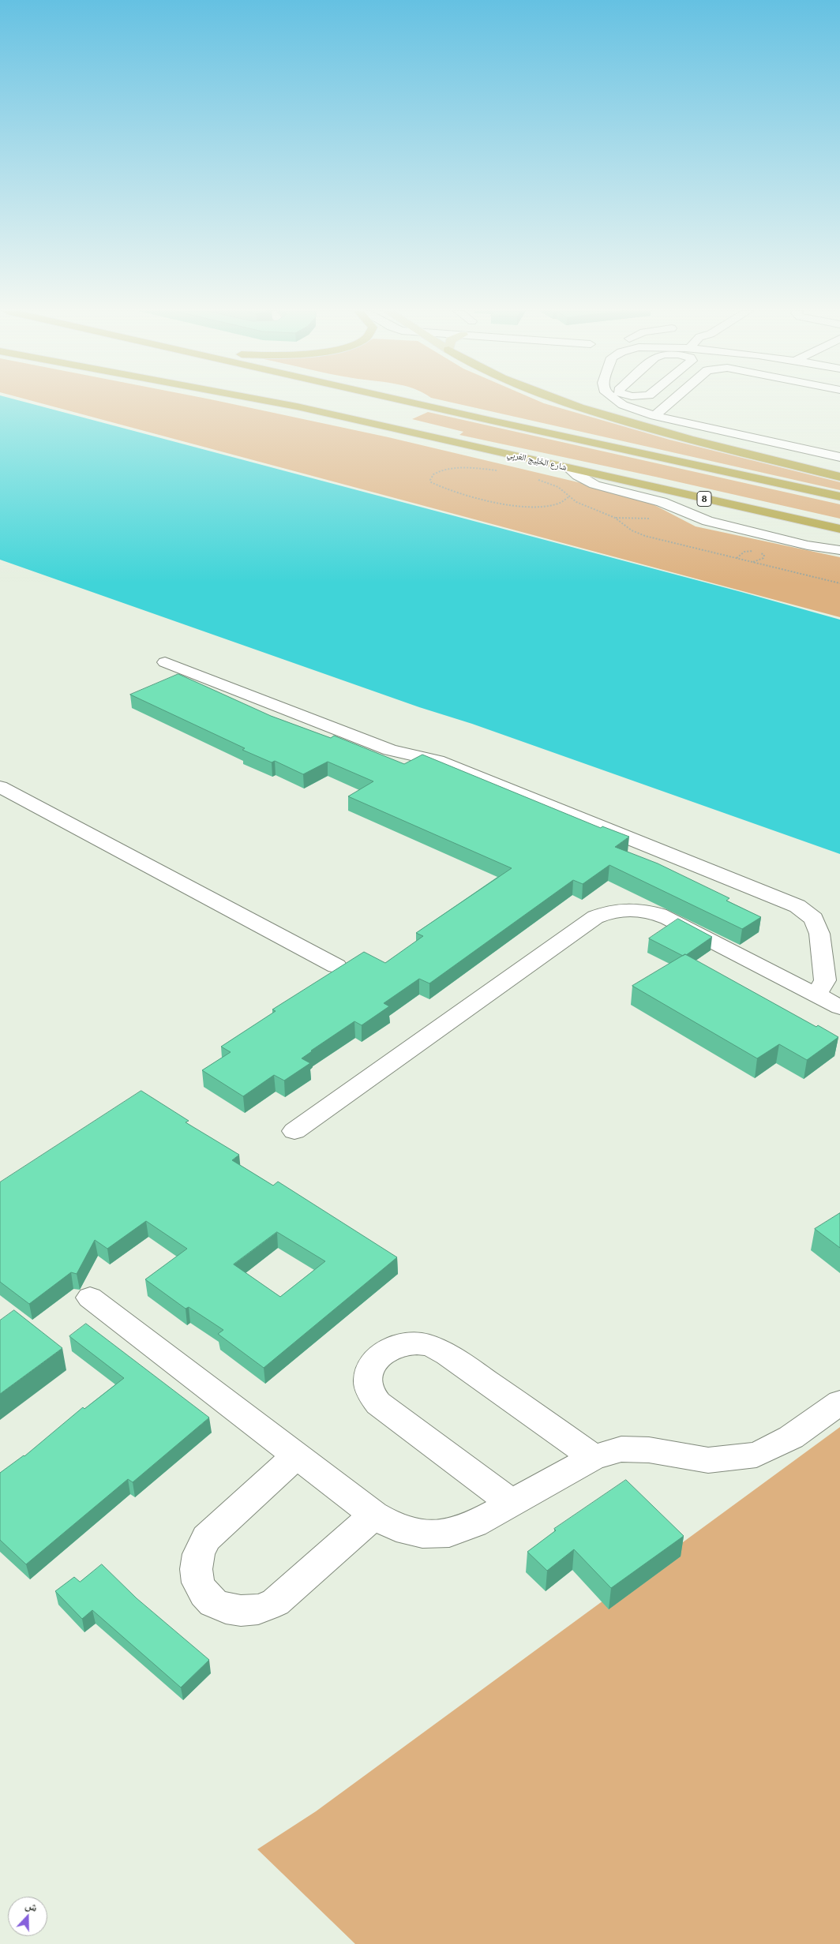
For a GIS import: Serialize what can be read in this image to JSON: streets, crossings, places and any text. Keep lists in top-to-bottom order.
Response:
{
  "streets": {
    "highway": ["شارع الخَلِيج العَربِي", "8"]
  },
  "north": "top"
}
